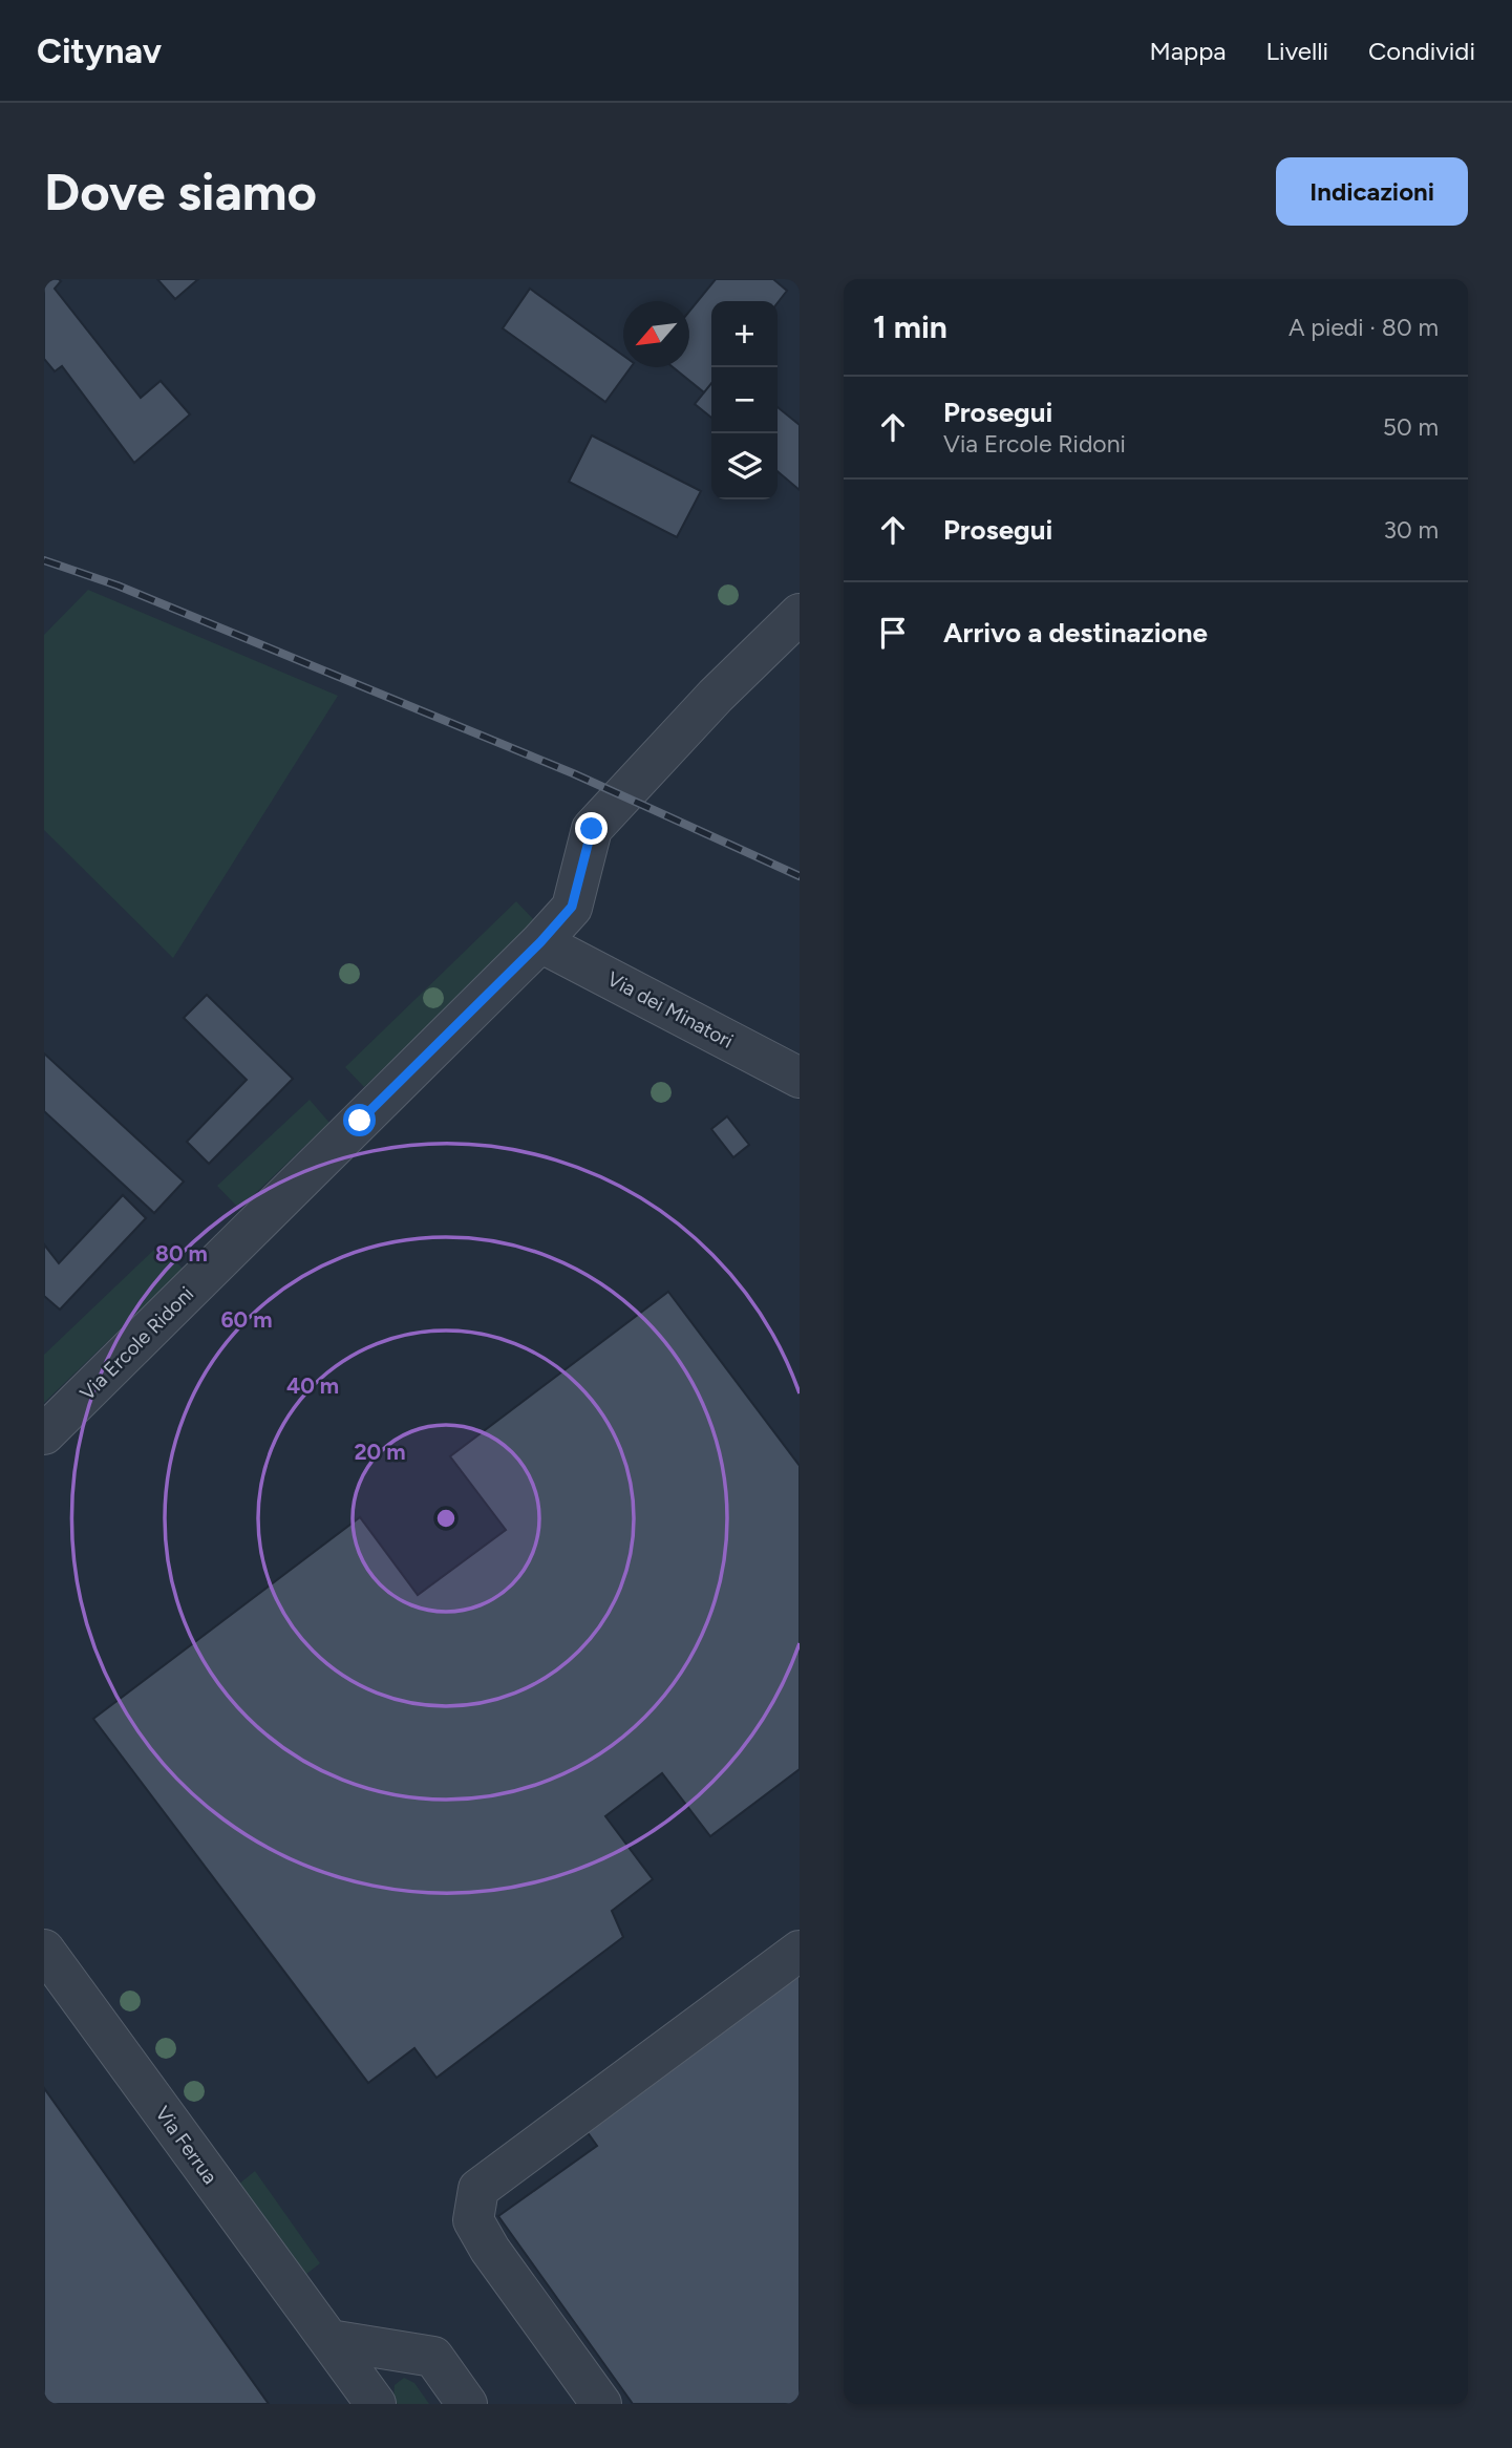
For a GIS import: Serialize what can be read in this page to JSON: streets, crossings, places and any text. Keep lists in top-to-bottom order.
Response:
{
  "streets": {
    "street": ["Via dei Minatori", "Via Ercole Ridoni", "Via Ferrua"]
  },
  "crossings": [
    ["Via dei Minatori", "Via Ercole Ridoni"]
  ],
  "north": "bottom left",
  "page": {
    "header": "Citynav",
    "nav": ["Mappa", "Livelli", "Condividi"],
    "buttons": "Indicazioni",
    "title": "Dove siamo",
    "heading": ["1 min", "A piedi · 80 m"],
    "map_buttons": ["+", "−"],
    "list": [
      ["Prosegui", "Via Ercole Ridoni", "50 m"],
      ["Prosegui", "30 m"],
      "Arrivo a destinazione"
    ]
  },
  "rings": [
    "80 m",
    "60 m",
    "40 m",
    "20 m"
  ]
}
